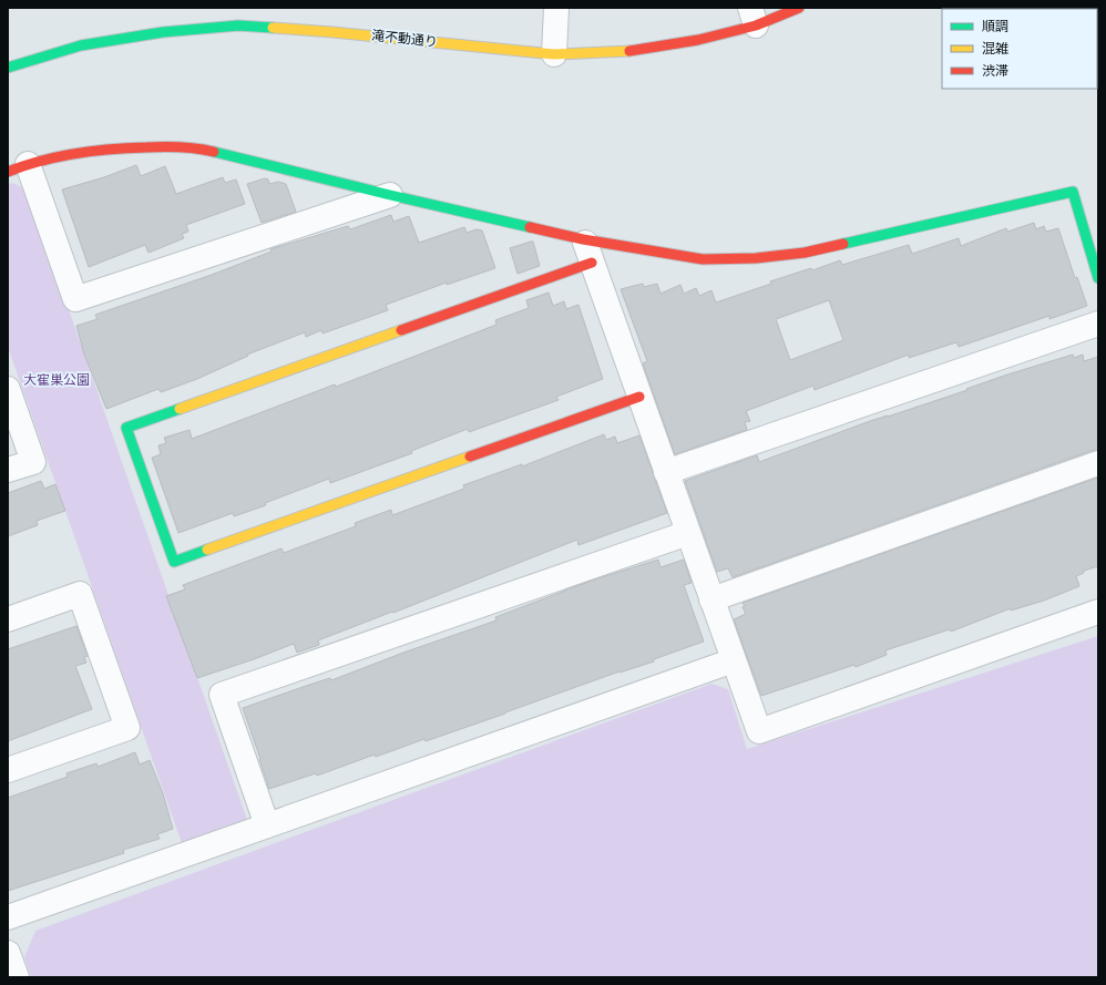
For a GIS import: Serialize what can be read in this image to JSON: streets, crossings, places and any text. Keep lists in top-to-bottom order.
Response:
{
  "streets": {
    "street": ["滝不動通り"]
  },
  "parks": ["大寉巣公園"],
  "legend": ["順調", "混雑", "渋滞"]
}
